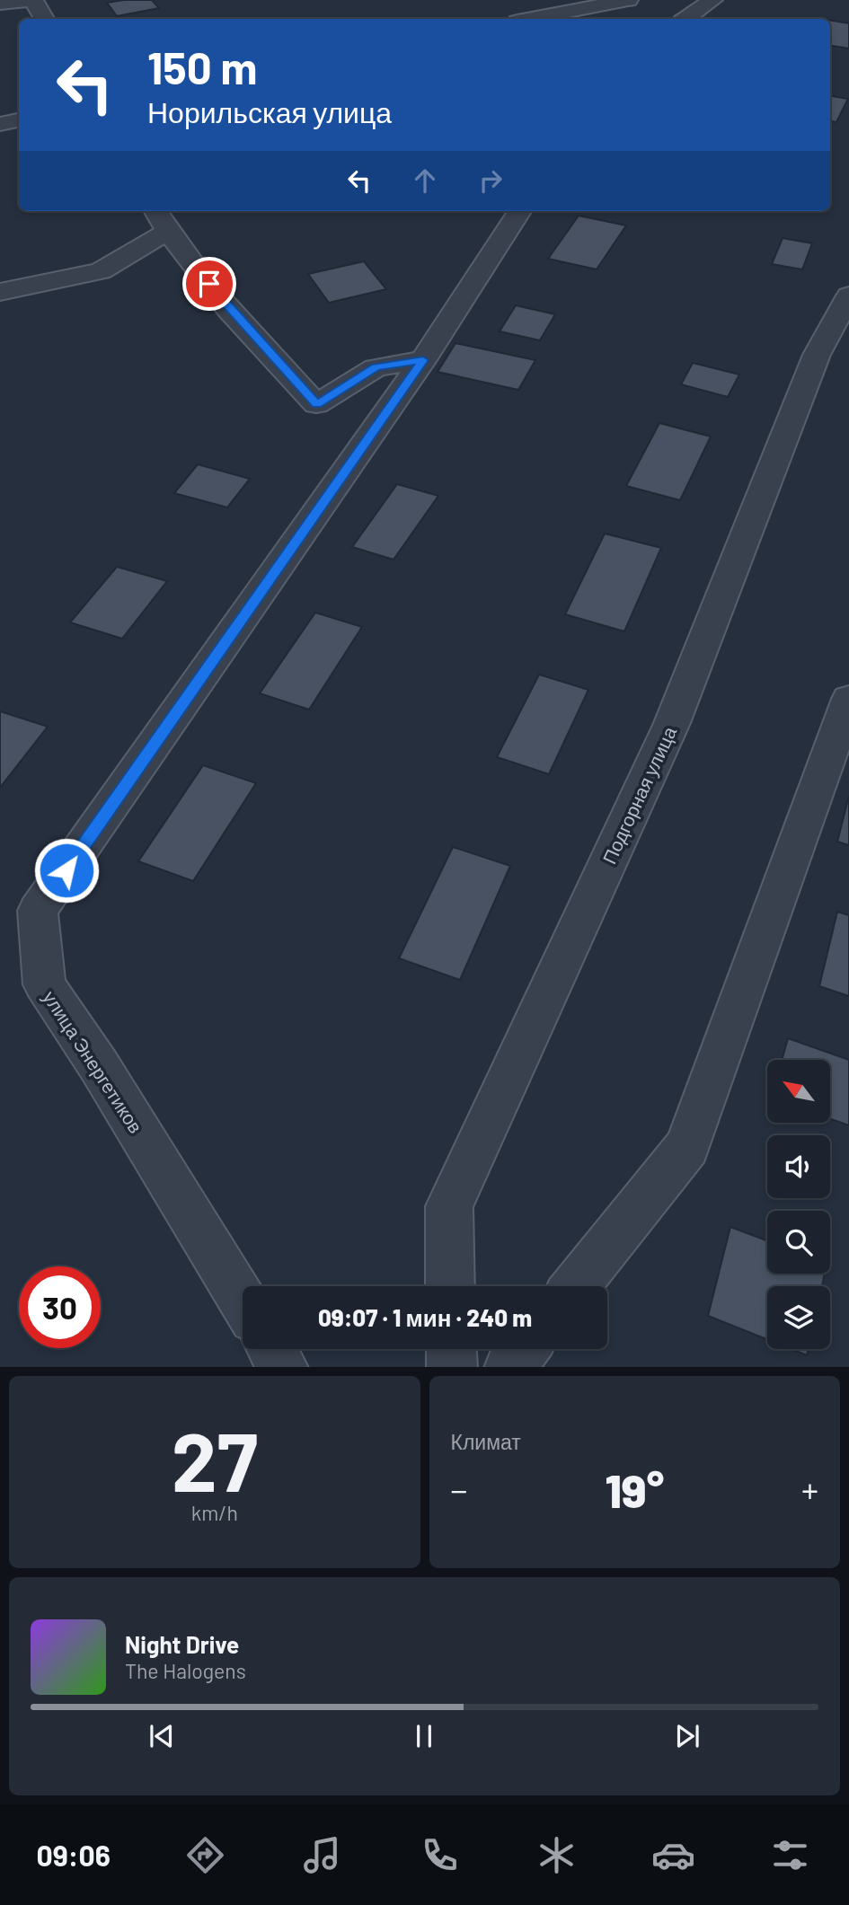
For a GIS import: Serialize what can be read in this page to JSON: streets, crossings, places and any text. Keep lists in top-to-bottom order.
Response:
{
  "streets": {
    "street": ["Подгорная улица", "улица Энергетиков"]
  },
  "north": "top left",
  "page": {
    "turn": ["150 m", "Норильская улица"],
    "limit": "30",
    "trip": "09:07 · 1 мин · 240 m",
    "tile": [
      ["27", "km/h"],
      "Климат"
    ],
    "heat": ["−", "19°", "+"],
    "song": ["Night Drive", "The Halogens"],
    "tabs": "09:06"
  }
}
